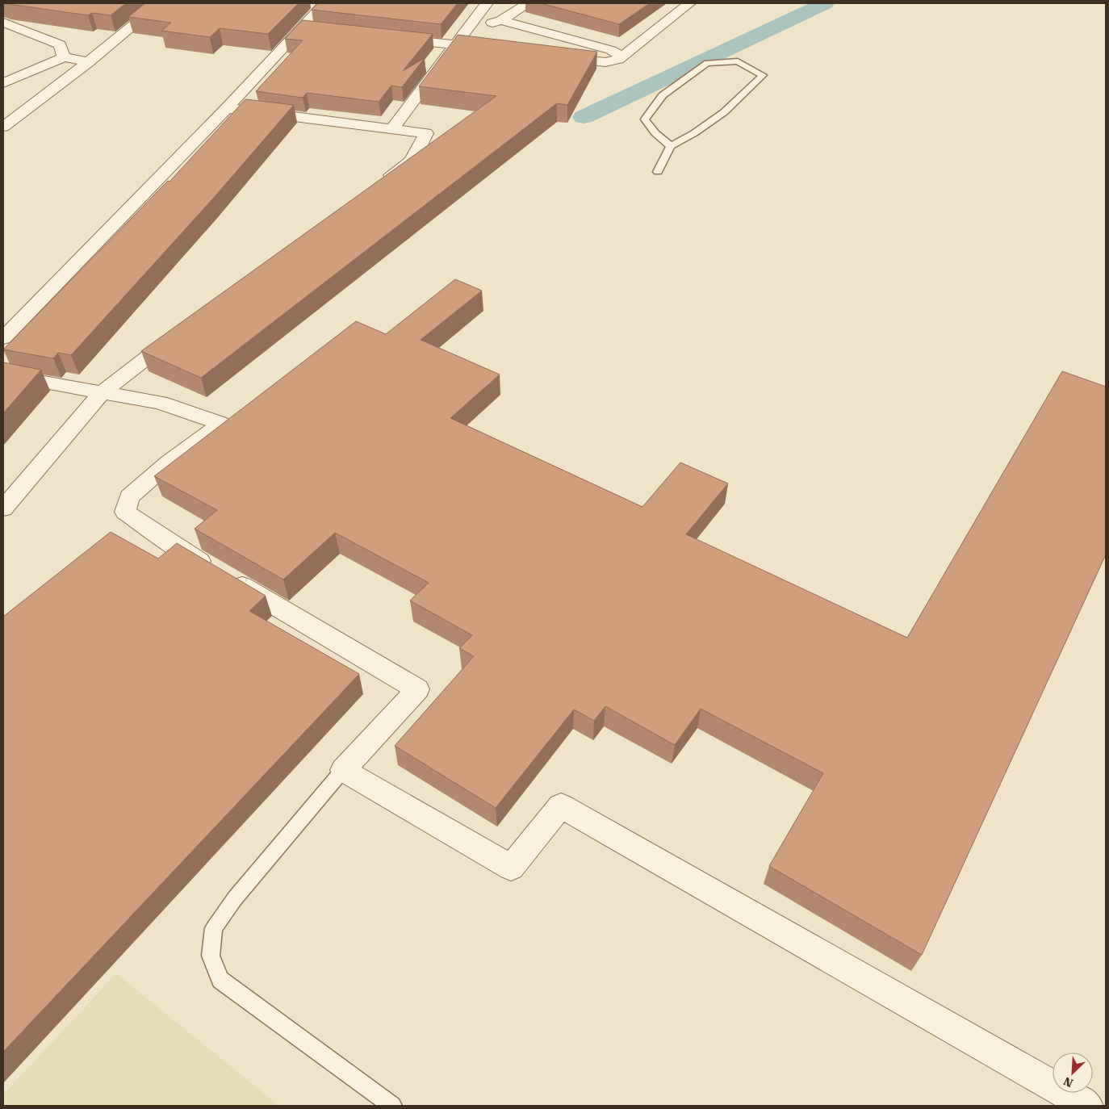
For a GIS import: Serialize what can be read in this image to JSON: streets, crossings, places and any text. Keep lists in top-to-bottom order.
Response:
{
  "north": "bottom left"
}
